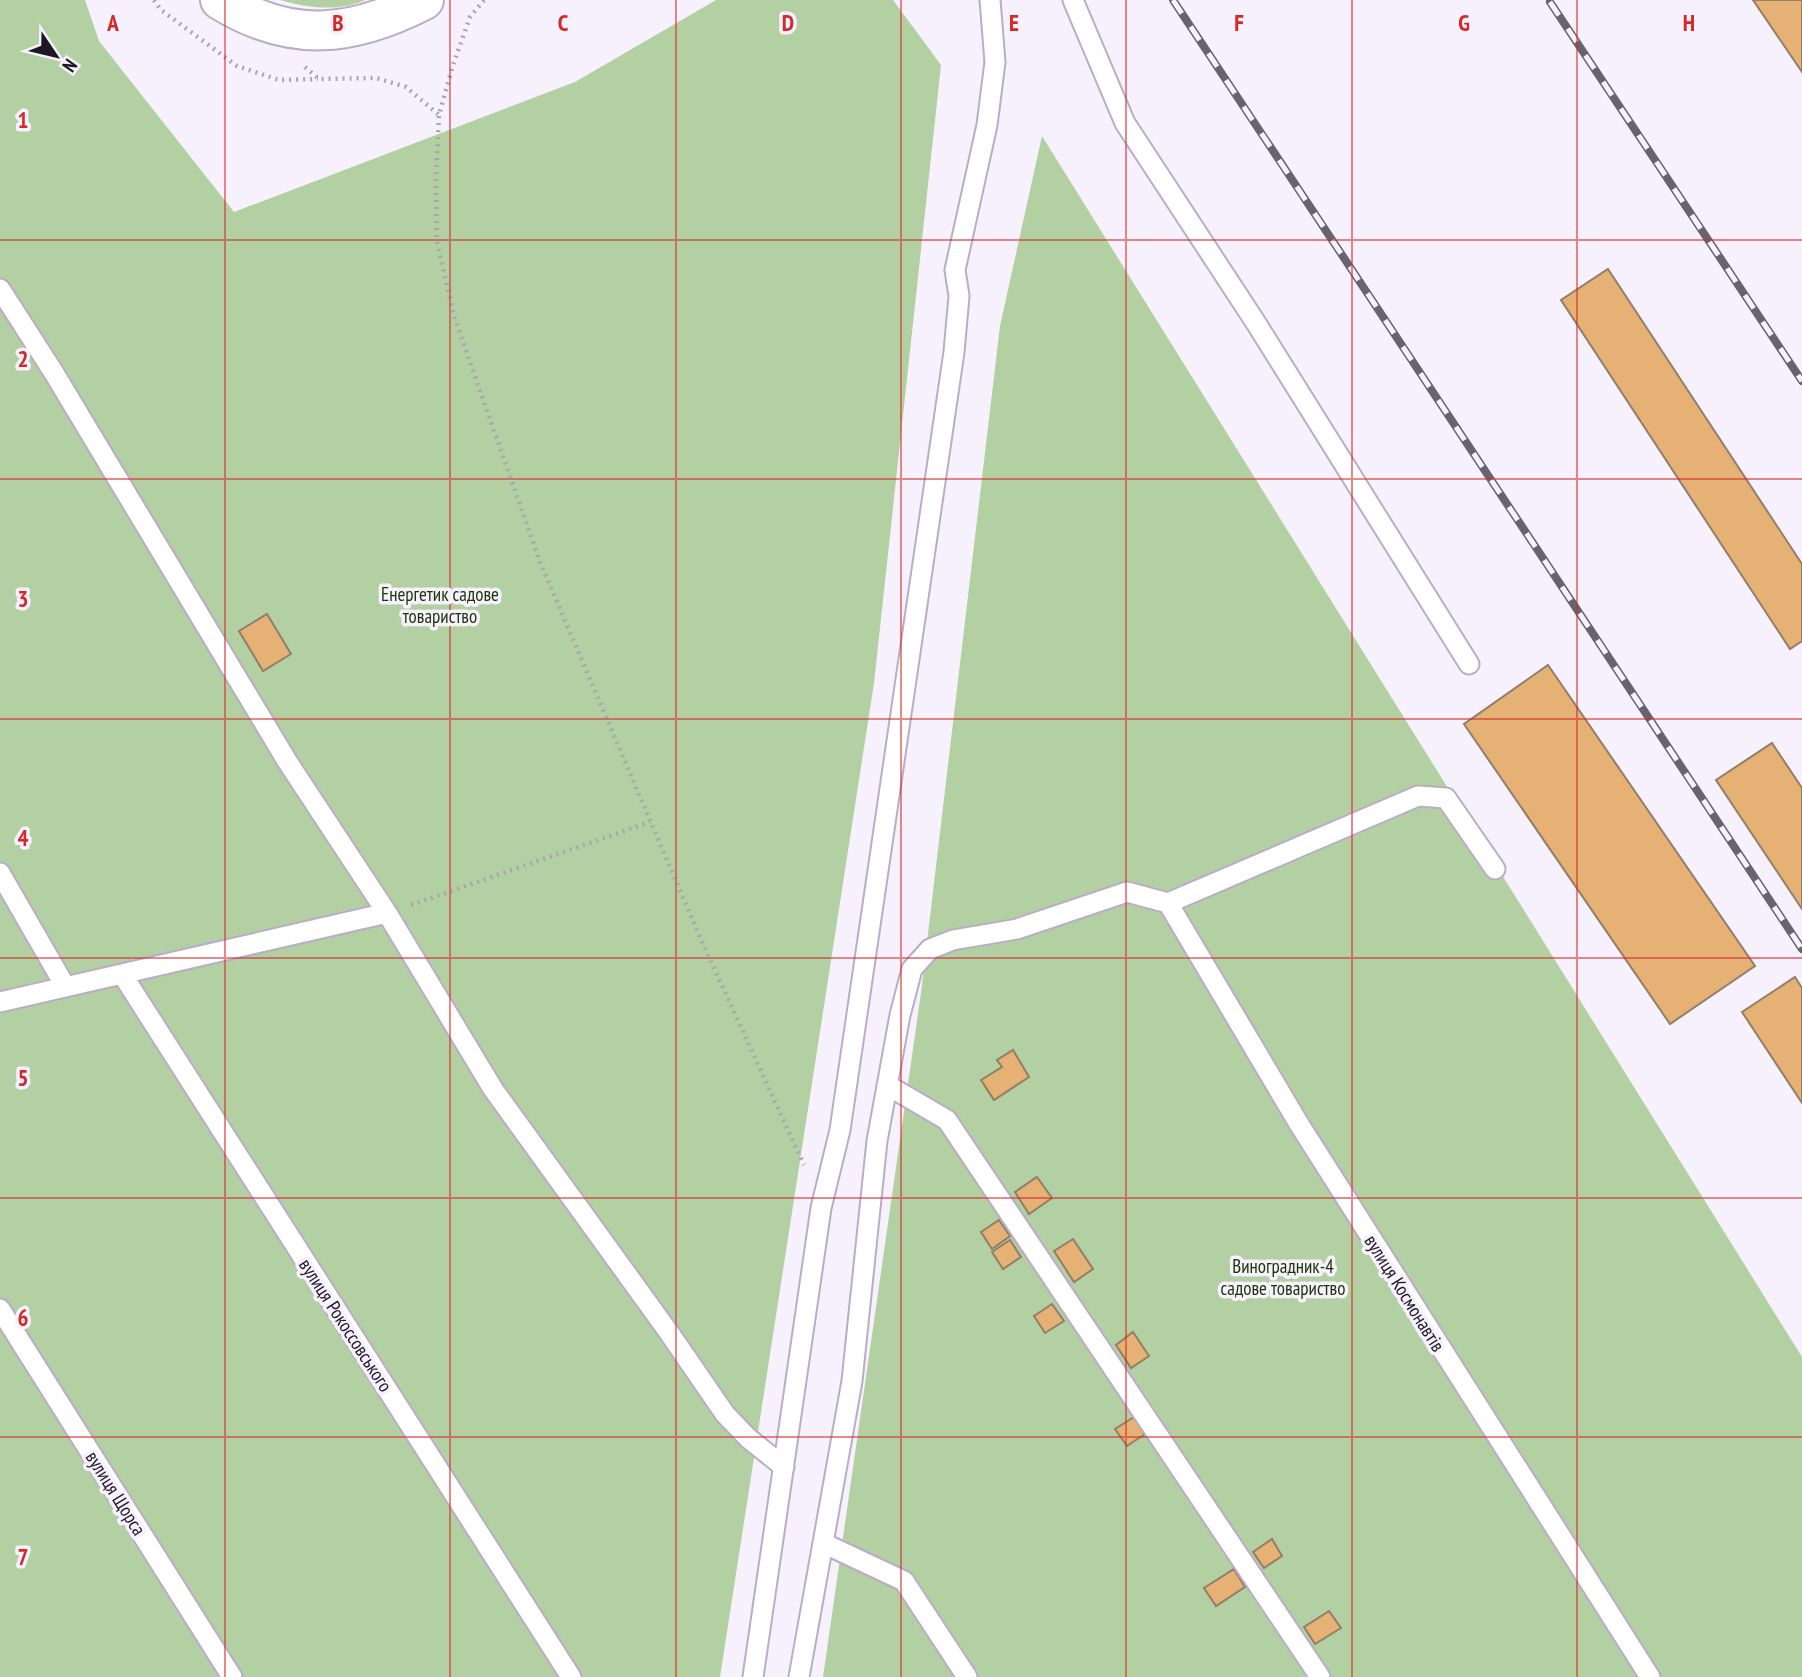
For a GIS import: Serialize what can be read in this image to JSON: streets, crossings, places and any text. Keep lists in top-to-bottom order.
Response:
{
  "streets": {
    "lane": ["вулиця Космонавтів", "вулиця Рокоссовського", "вулиця Щорса"]
  },
  "parks": ["Енергетик садове товариство", "Виноградник-4 садове товариство"],
  "north": "bottom right",
  "grid": {
    "columns": [
      "A",
      "B",
      "C",
      "D",
      "E",
      "F",
      "G",
      "H"
    ],
    "rows": [
      "1",
      "2",
      "3",
      "4",
      "5",
      "6",
      "7"
    ]
  }
}
